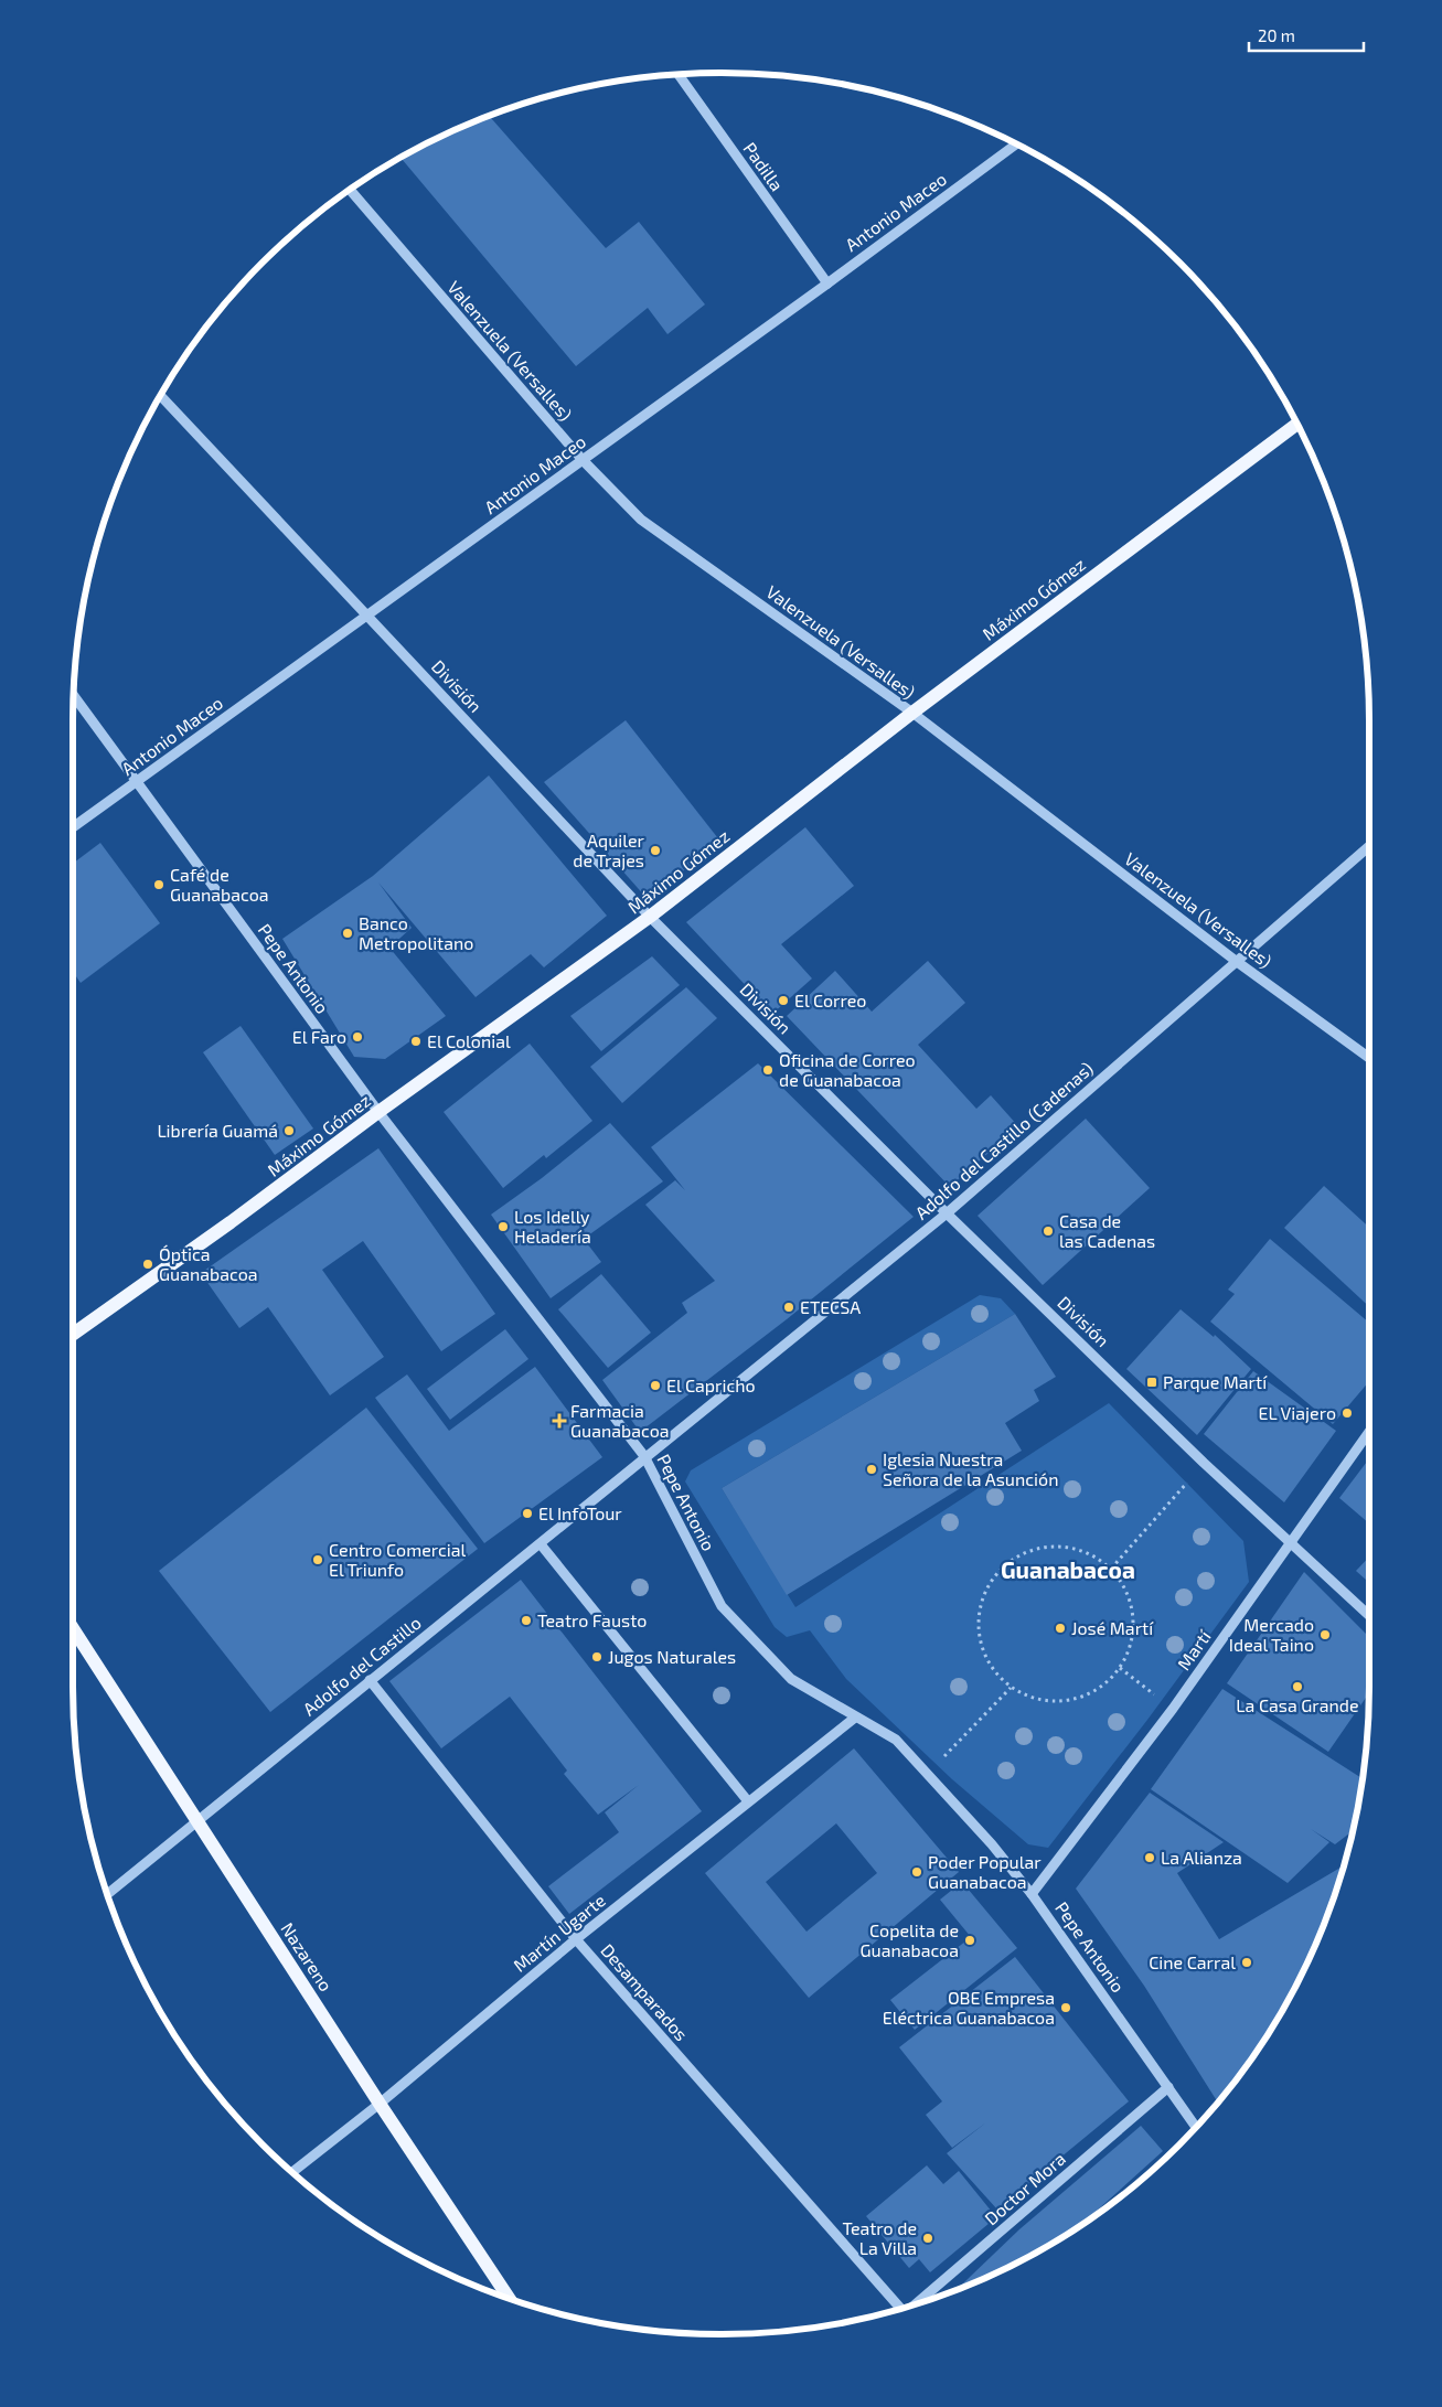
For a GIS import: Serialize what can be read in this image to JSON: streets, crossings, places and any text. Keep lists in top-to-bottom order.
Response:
{
  "streets": {
    "main road": ["Máximo Gómez", "Nazareno"],
    "street": [
      "Padilla",
      "Antonio Maceo",
      "Valenzuela (Versalles)",
      "División",
      "Pepe Antonio",
      "Adolfo del Castillo (Cadenas)",
      "Martí",
      "Adolfo del Castillo",
      "Martín Ugarte",
      "Desamparados",
      "Doctor Mora"
    ]
  },
  "crossings": [
    ["Padilla", "Antonio Maceo"],
    ["Antonio Maceo", "Valenzuela (Versalles)"],
    ["Antonio Maceo", "División"],
    ["Antonio Maceo", "Pepe Antonio"],
    ["Valenzuela (Versalles)", "Máximo Gómez"],
    ["Valenzuela (Versalles)", "Adolfo del Castillo (Cadenas)"],
    ["Máximo Gómez", "División"],
    ["Máximo Gómez", "Pepe Antonio"],
    ["División", "Adolfo del Castillo (Cadenas)"],
    ["División", "Martí"],
    ["Pepe Antonio", "Adolfo del Castillo (Cadenas)"],
    ["Pepe Antonio", "Martí"],
    ["Pepe Antonio", "Adolfo del Castillo"],
    ["Pepe Antonio", "Martín Ugarte"],
    ["Pepe Antonio", "Doctor Mora"],
    ["Adolfo del Castillo (Cadenas)", "Adolfo del Castillo"],
    ["Adolfo del Castillo", "Nazareno"],
    ["Adolfo del Castillo", "Desamparados"],
    ["Martín Ugarte", "Nazareno"],
    ["Martín Ugarte", "Desamparados"]
  ],
  "districts": ["Guanabacoa"],
  "places": {
    "other": [
      "Aquiler de Trajes",
      "Café de Guanabacoa",
      "Banco Metropolitano",
      "El Correo",
      "El Faro",
      "El Colonial",
      "Oficina de Correo de Guanabacoa",
      "Librería Guamá",
      "Los Idelly Heladería",
      "Casa de las Cadenas",
      "Óptica Guanabacoa",
      "ETECSA",
      "El Capricho",
      "EL Viajero",
      "Iglesia Nuestra Señora de la Asunción",
      "El InfoTour",
      "Centro Comercial El Triunfo",
      "Teatro Fausto",
      "José Martí",
      "Mercado Ideal Taino",
      "Jugos Naturales",
      "La Casa Grande",
      "La Alianza",
      "Poder Popular Guanabacoa",
      "Copelita de Guanabacoa",
      "Cine Carral",
      "OBE Empresa Eléctrica Guanabacoa",
      "Teatro de La Villa"
    ],
    "transit": ["Parque Martí"],
    "health": ["Farmacia Guanabacoa"]
  },
  "scale_bar": "20 m"
}
